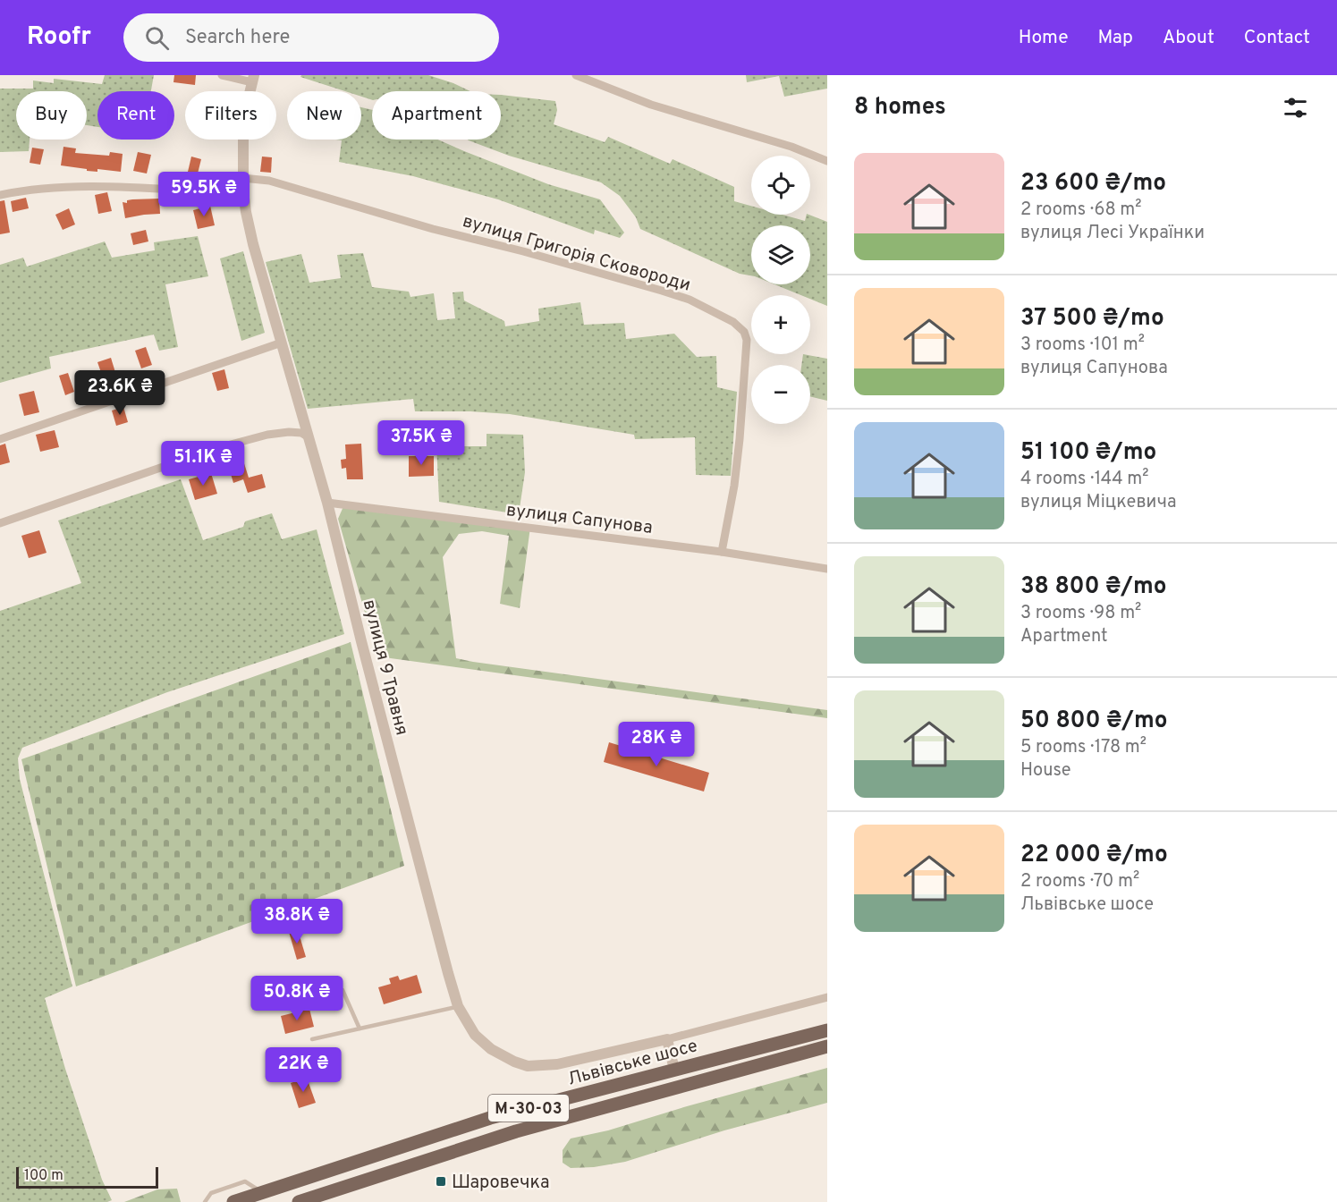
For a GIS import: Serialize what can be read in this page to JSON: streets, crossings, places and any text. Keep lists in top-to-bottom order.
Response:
{
  "streets": {
    "main road": ["Львівське шосе", "М-30-03"],
    "street": ["вулиця Григорія Сковороди", "вулиця Сапунова", "вулиця 9 Травня"]
  },
  "crossings": [
    ["вулиця Григорія Сковороди", "вулиця Сапунова"],
    ["вулиця Григорія Сковороди", "вулиця 9 Травня"],
    ["вулиця Сапунова", "вулиця 9 Травня"]
  ],
  "places": {
    "transit": ["Шаровечка"]
  },
  "scale_bar": "100 m",
  "page": {
    "header": "Roofr",
    "search": "Search here",
    "nav": [
      "Home",
      "Map",
      "About",
      "Contact"
    ],
    "heading": "8 homes",
    "chip": [
      "Buy",
      "Rent",
      "Filters",
      "New",
      "Apartment"
    ],
    "list": [
      {
        "name": "23 600 ₴/mo",
        "note": "2 rooms · 68 m² · вулиця Лесі Українки"
      },
      {
        "name": "37 500 ₴/mo",
        "note": "3 rooms · 101 m² · вулиця Сапунова"
      },
      {
        "name": "51 100 ₴/mo",
        "note": "4 rooms · 144 m² · вулиця Міцкевича"
      },
      {
        "name": "38 800 ₴/mo",
        "note": "3 rooms · 98 m² · Apartment"
      },
      {
        "name": "50 800 ₴/mo",
        "note": "5 rooms · 178 m² · House"
      },
      {
        "name": "22 000 ₴/mo",
        "note": "2 rooms · 70 m² · Львівське шосе"
      }
    ],
    "map_buttons": ["+", "−"],
    "price": [
      "59.5K ₴",
      "23.6K ₴",
      "37.5K ₴",
      "51.1K ₴",
      "28K ₴",
      "38.8K ₴",
      "50.8K ₴",
      "22K ₴"
    ],
    "scale": "100 m"
  }
}
